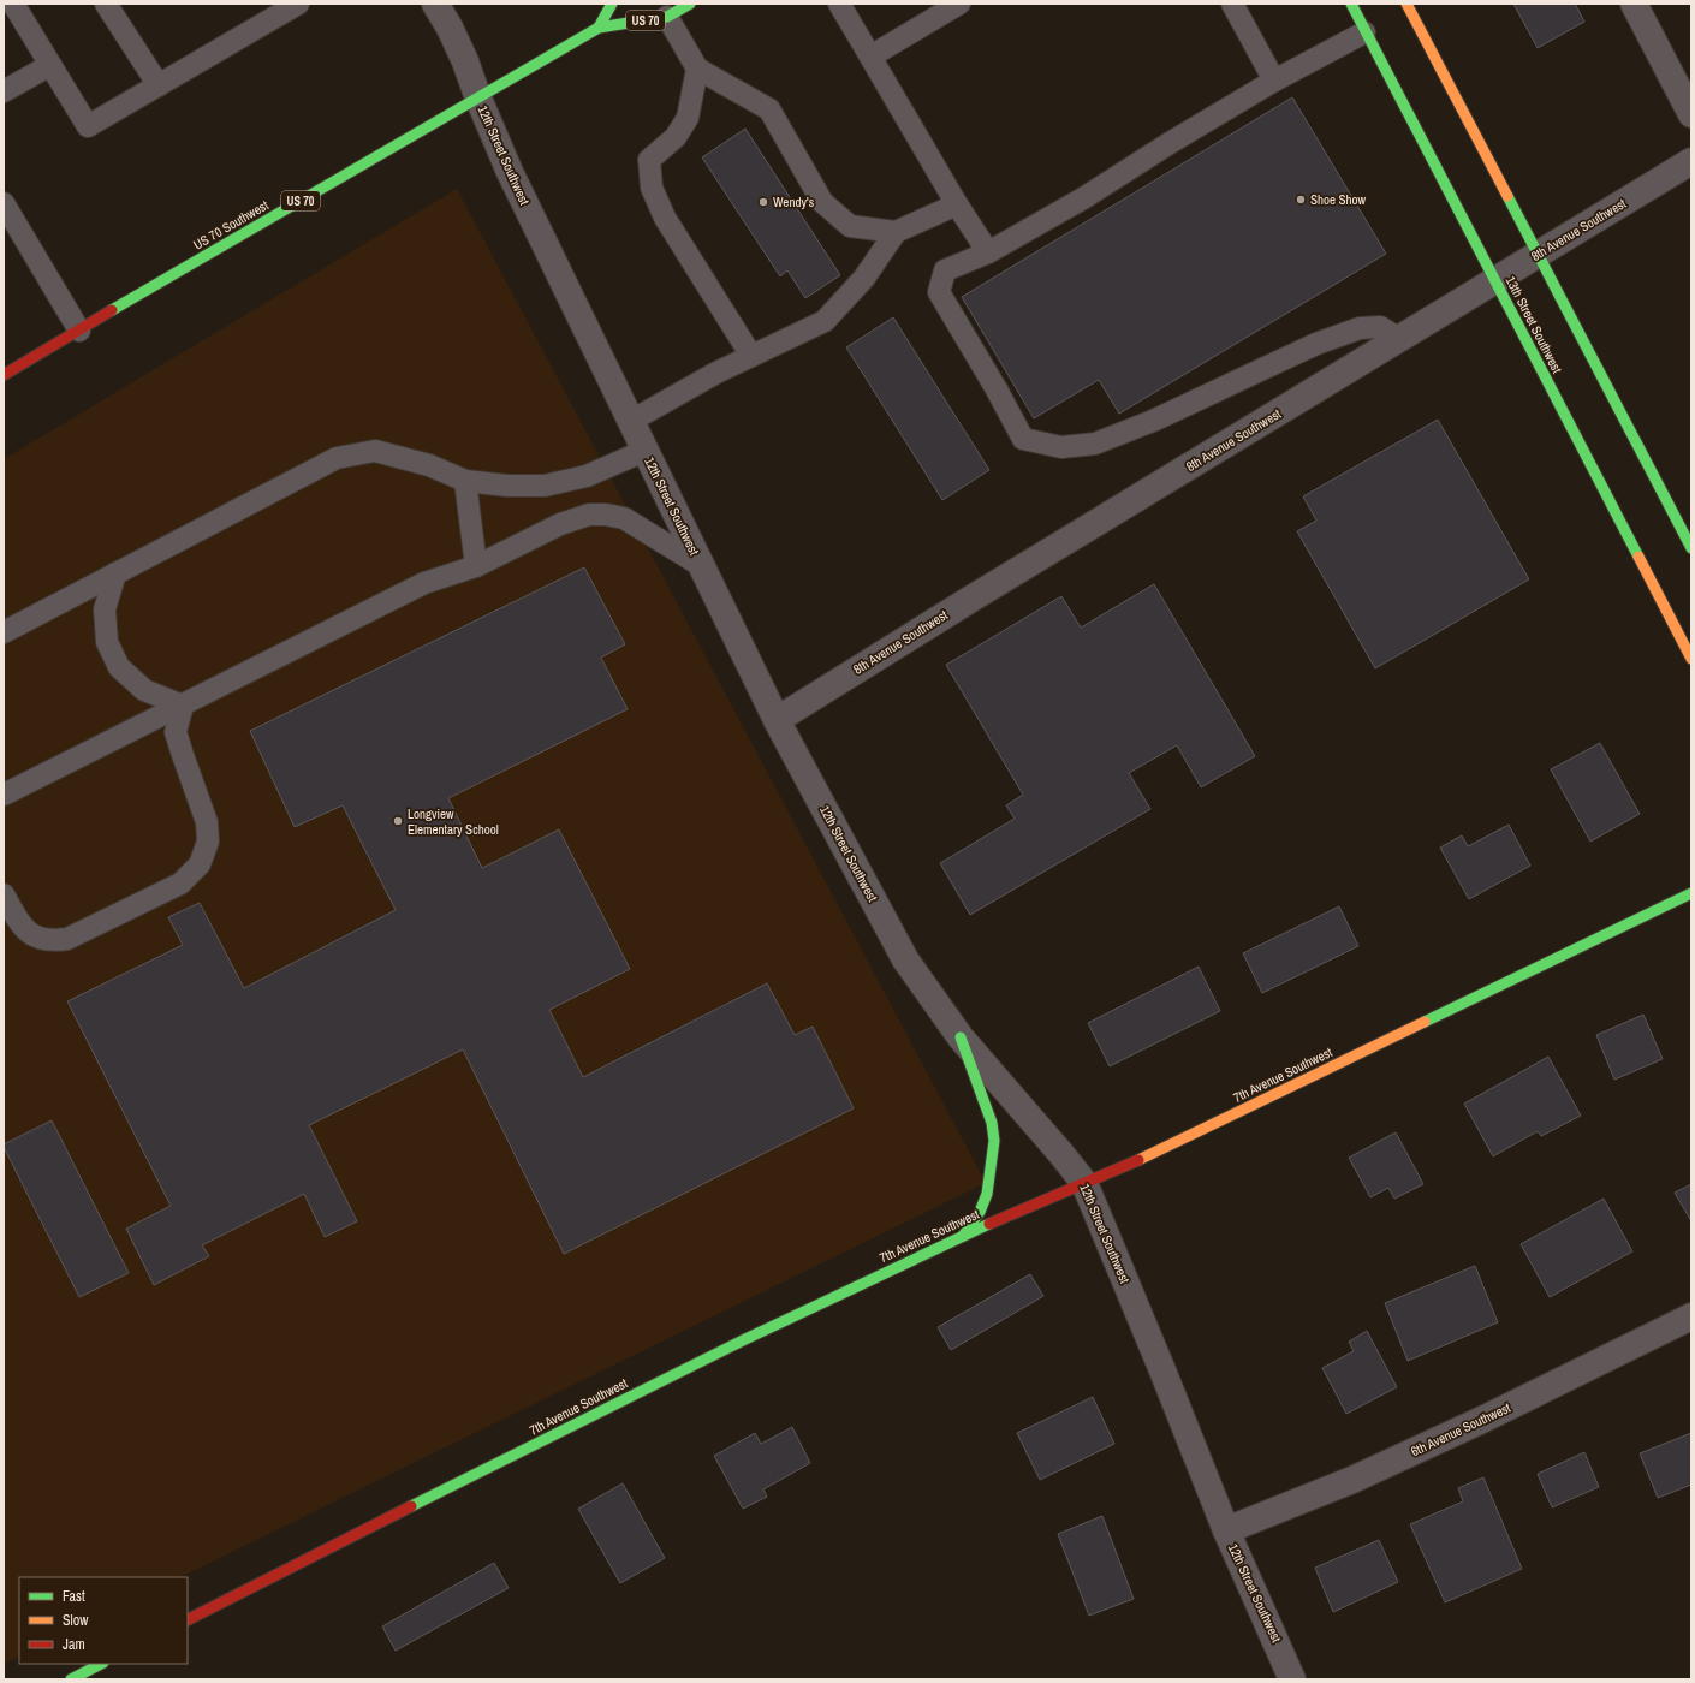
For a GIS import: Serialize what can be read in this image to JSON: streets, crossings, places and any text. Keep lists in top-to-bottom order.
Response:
{
  "streets": {
    "main road": [
      "US 70",
      "US 70 Southwest",
      "13th Street Southwest",
      "7th Avenue Southwest"
    ],
    "street": ["12th Street Southwest", "8th Avenue Southwest", "6th Avenue Southwest"]
  },
  "crossings": [
    ["12th Street Southwest", "US 70 Southwest"],
    ["12th Street Southwest", "8th Avenue Southwest"],
    ["12th Street Southwest", "7th Avenue Southwest"],
    ["12th Street Southwest", "6th Avenue Southwest"],
    ["8th Avenue Southwest", "13th Street Southwest"]
  ],
  "places": ["Shoe Show", "Wendy's", "Longview Elementary School"],
  "legend": ["Fast", "Slow", "Jam"]
}
